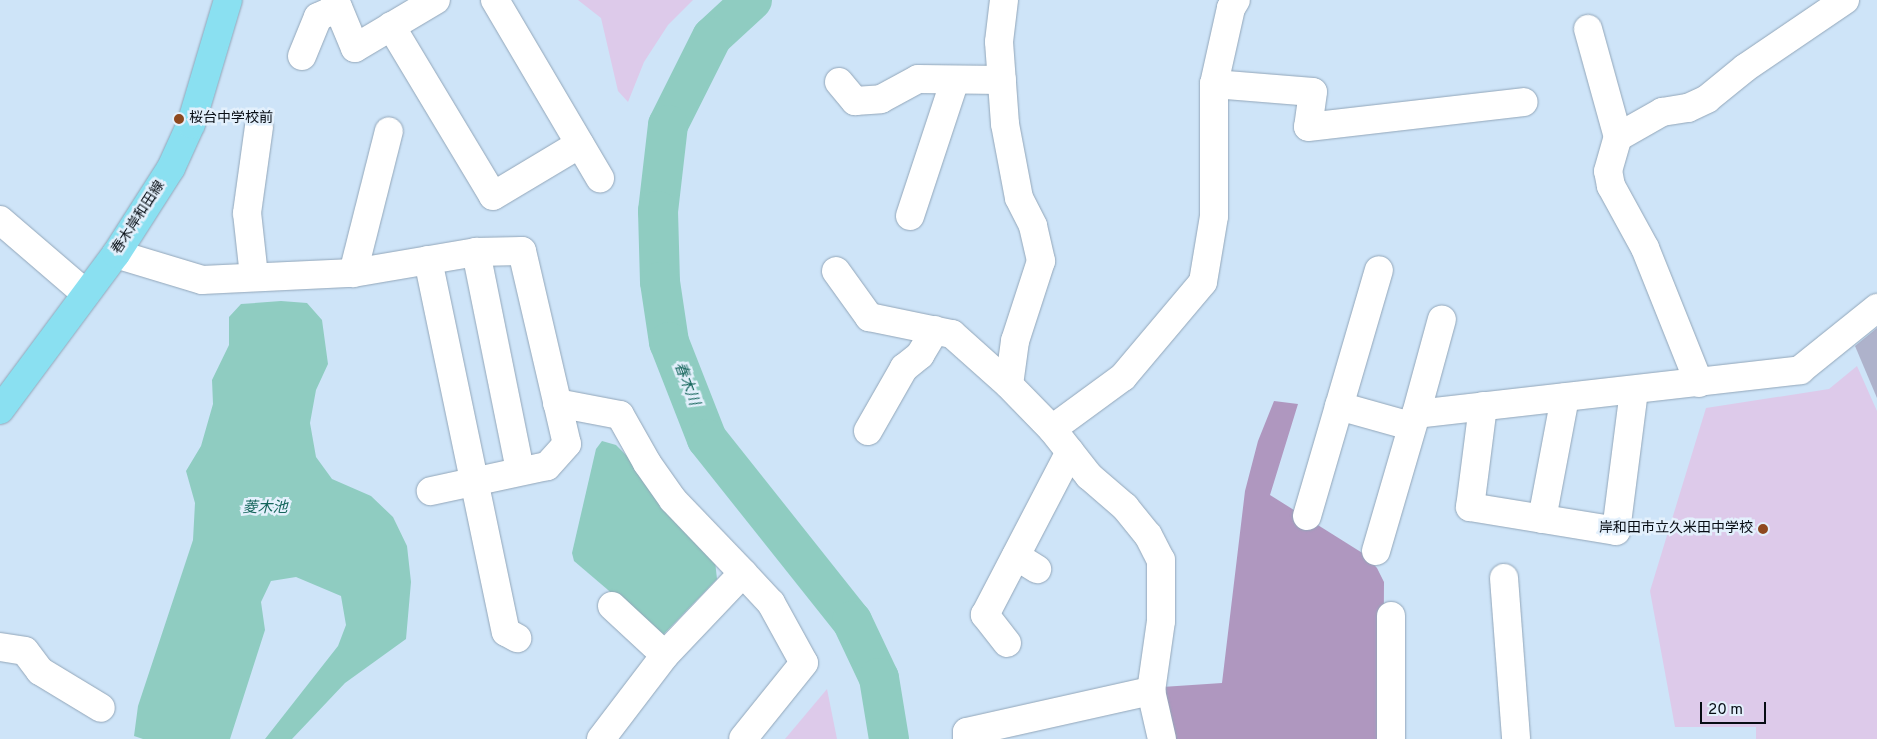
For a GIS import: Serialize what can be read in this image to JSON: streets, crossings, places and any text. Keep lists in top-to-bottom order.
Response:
{
  "streets": {
    "main road": ["春木岸和田線"]
  },
  "water": ["春木川", "菱木池"],
  "places": ["桜台中学校前", "岸和田市立久米田中学校"],
  "scale_bar": "20 m"
}
